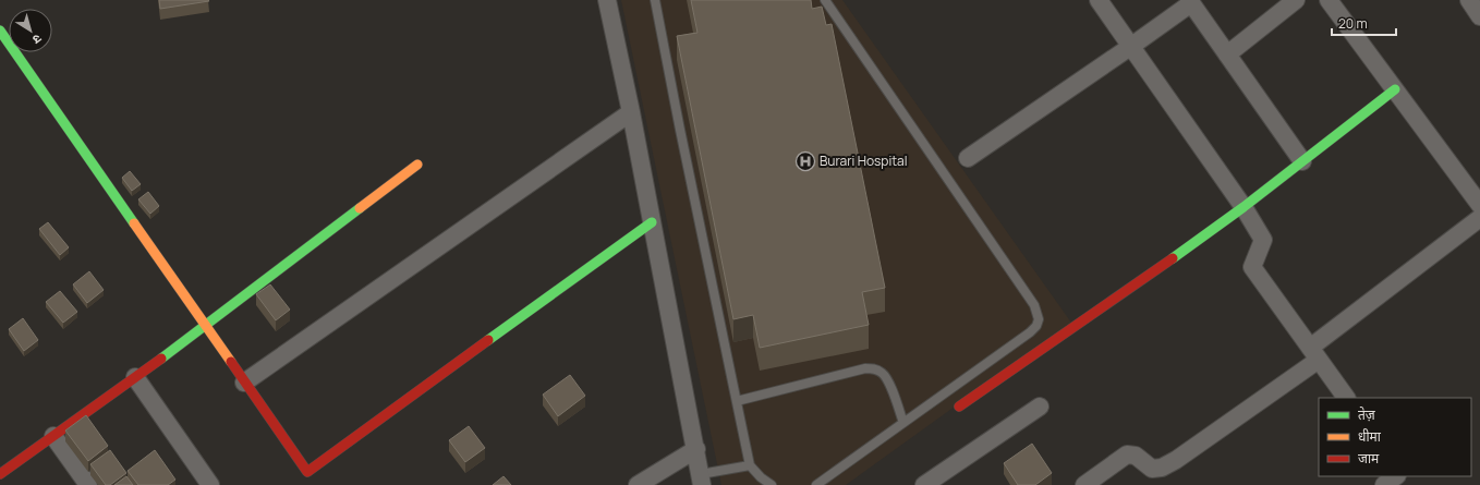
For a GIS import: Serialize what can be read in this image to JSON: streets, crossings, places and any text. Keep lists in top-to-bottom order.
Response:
{
  "places": {
    "hospital": ["Burari Hospital"]
  },
  "legend": ["तेज़", "धीमा", "जाम"],
  "scale_bar": "20 m",
  "north": "bottom right"
}
